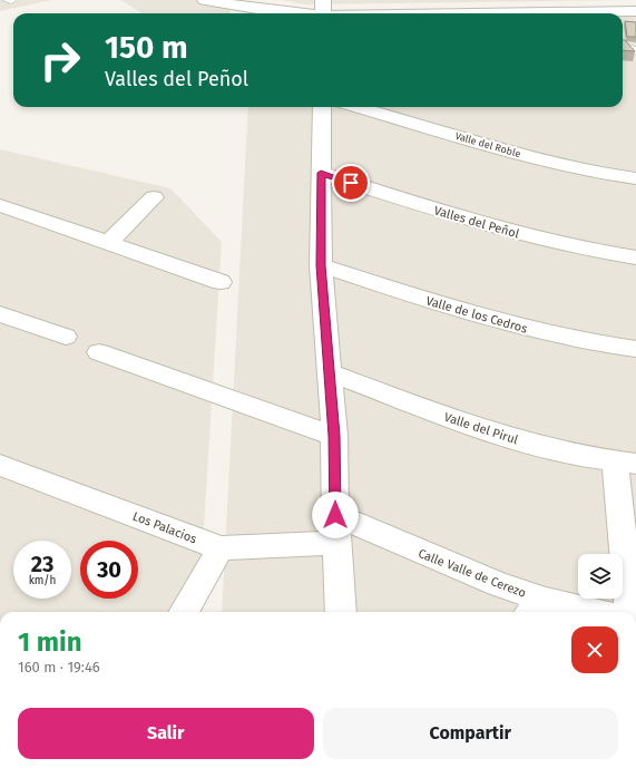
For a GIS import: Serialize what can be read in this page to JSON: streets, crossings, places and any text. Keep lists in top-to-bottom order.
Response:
{
  "streets": {
    "street": [
      "Valle del Roble",
      "Valles del Peñol",
      "Valle de los Cedros",
      "Valle del Pirul",
      "Los Palacios",
      "Calle Valle de Cerezo"
    ]
  },
  "crossings": [
    ["Los Palacios", "Calle Valle de Cerezo"]
  ],
  "page": {
    "turn": ["150 m", "Valles del Peñol"],
    "speed": "23 km/h",
    "limit": "30",
    "heading": ["1 min", "160 m · 19:46"],
    "buttons": ["Salir", "Compartir"]
  }
}
